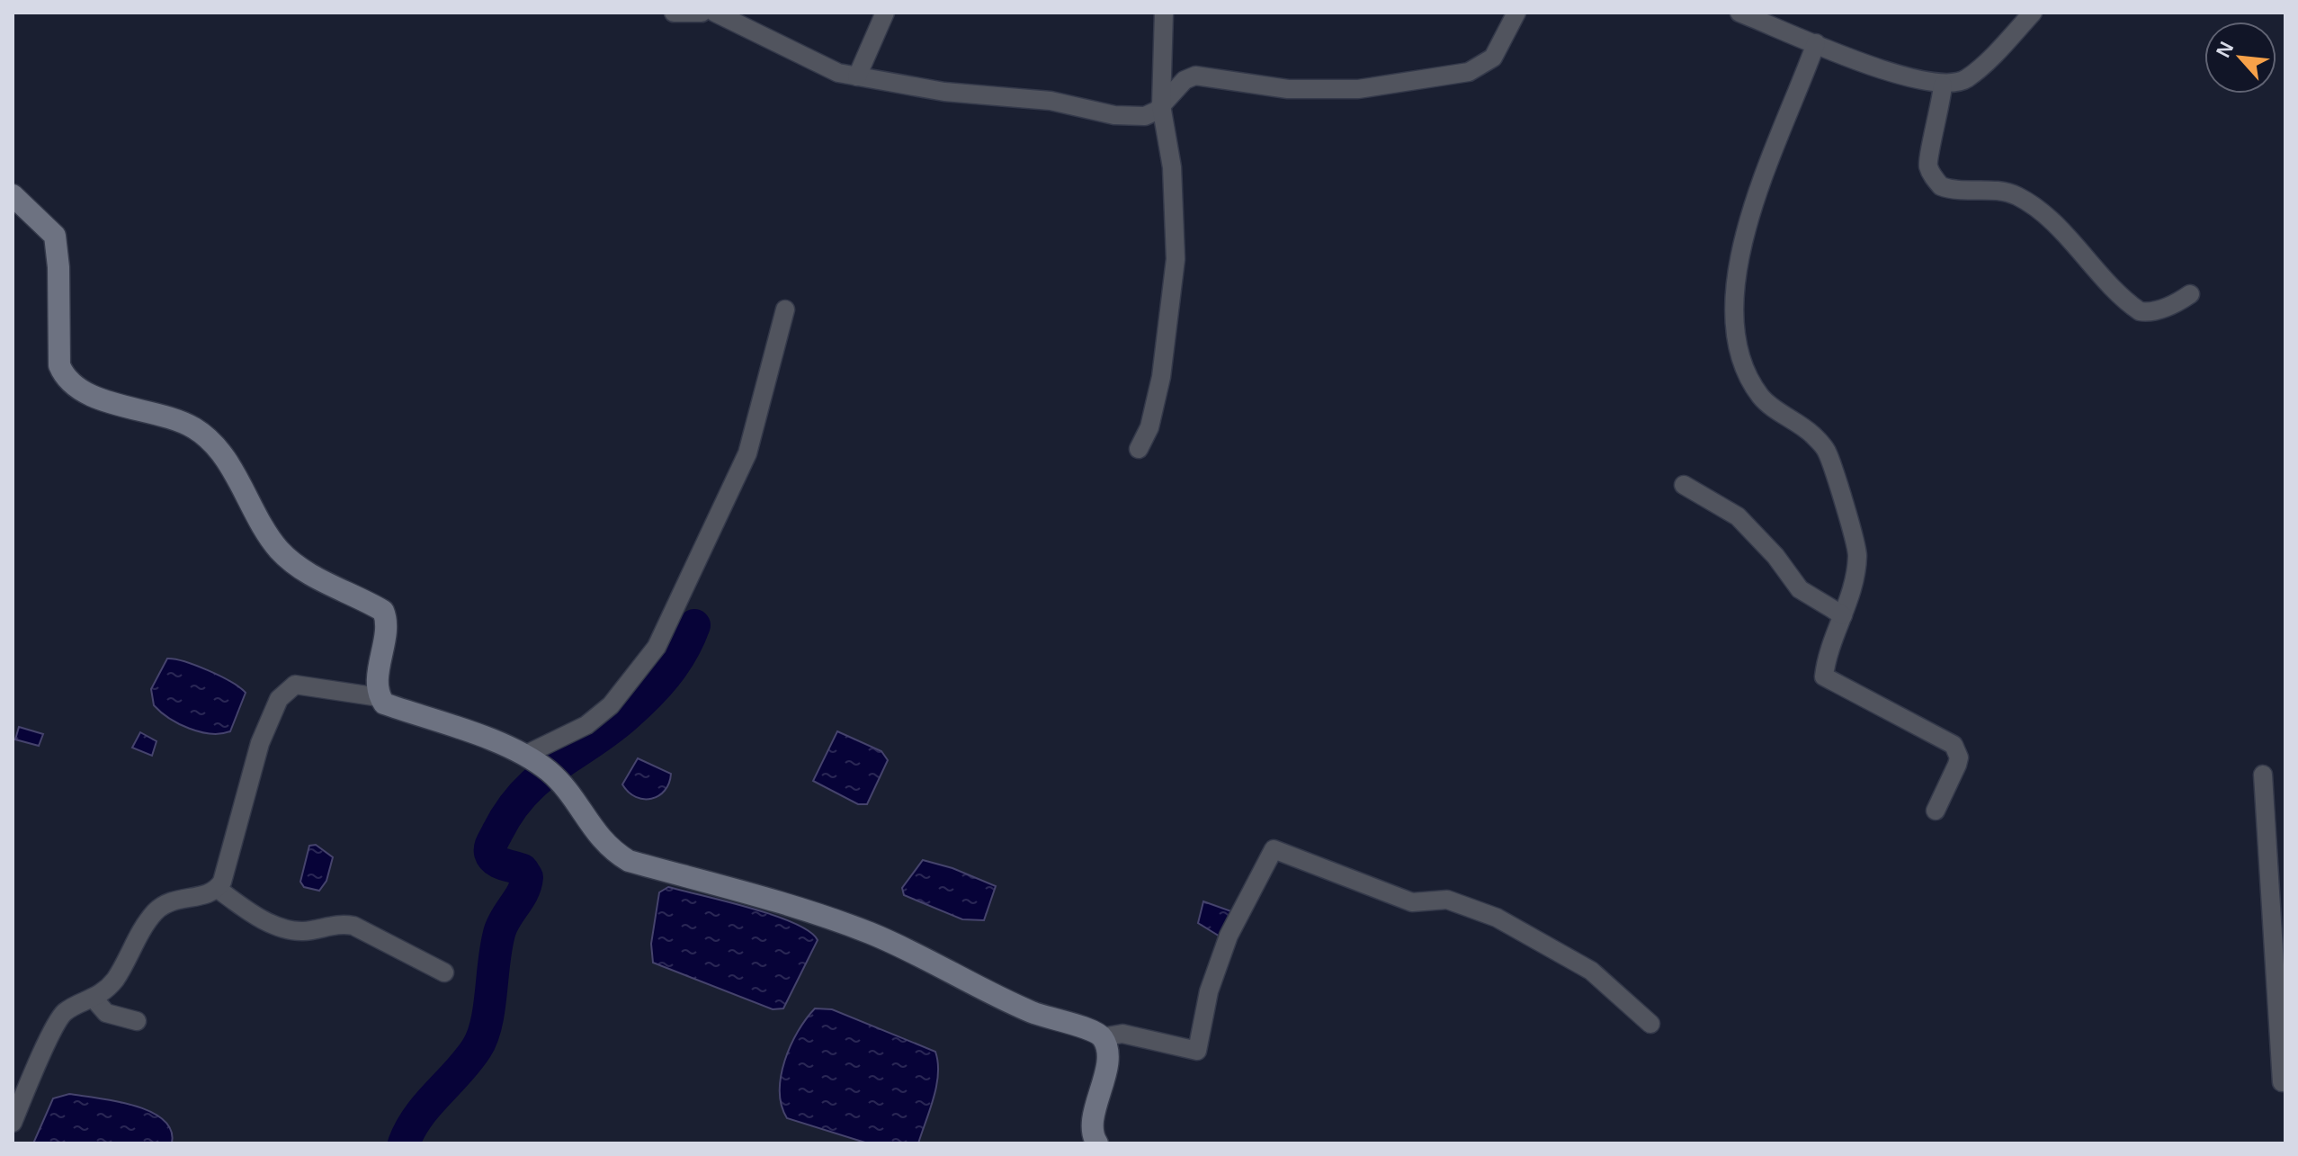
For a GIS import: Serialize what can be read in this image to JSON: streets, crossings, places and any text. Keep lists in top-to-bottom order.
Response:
{
  "north": "top left"
}
